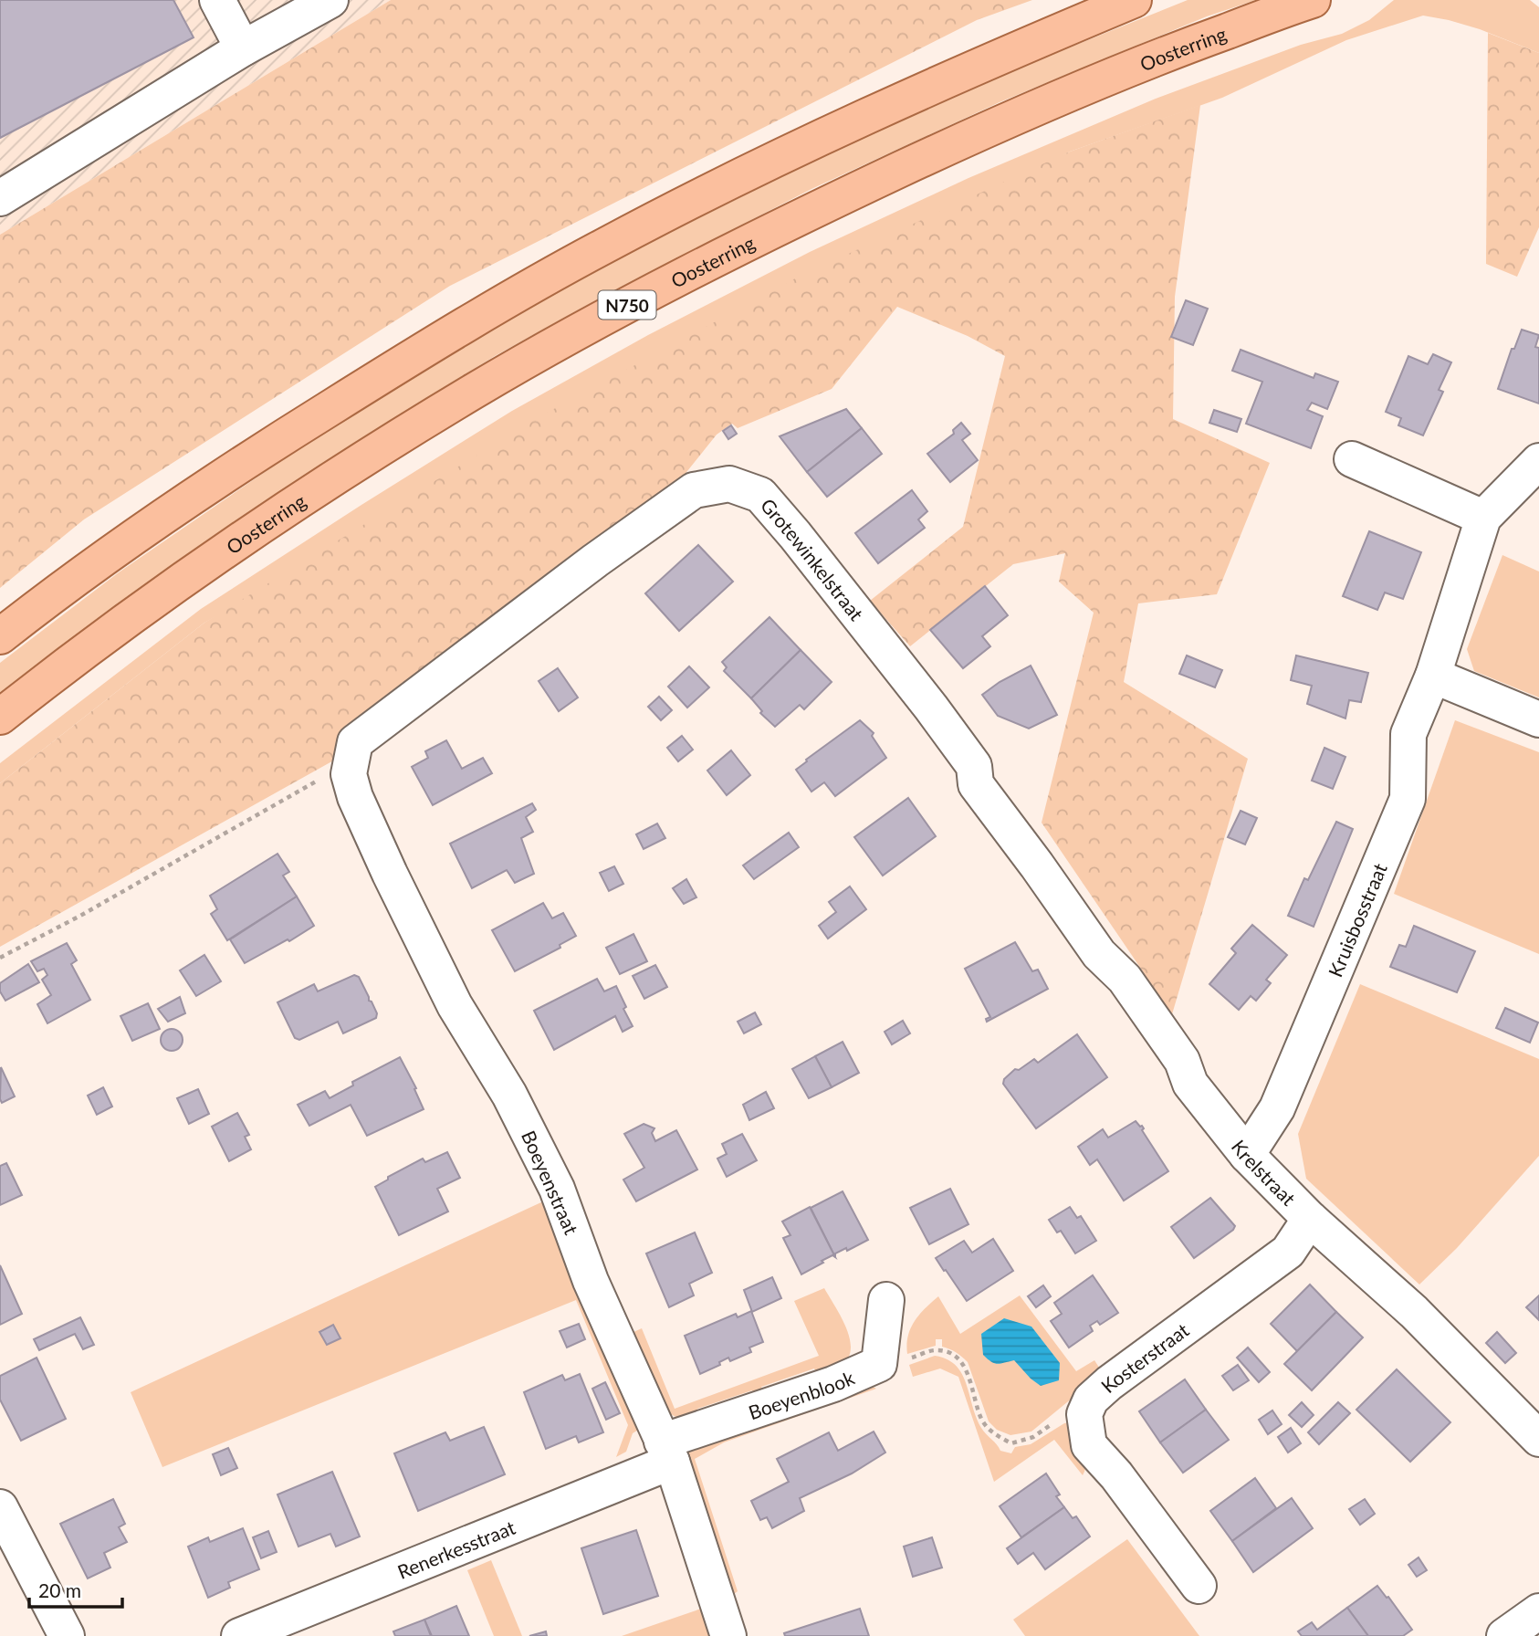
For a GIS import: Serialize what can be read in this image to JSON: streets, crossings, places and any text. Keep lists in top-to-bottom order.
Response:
{
  "streets": {
    "main road": ["Oosterring", "N750"],
    "street": [
      "Grotewinkelstraat",
      "Kruisbosstraat",
      "Krelstraat",
      "Boeyenstraat",
      "Kosterstraat",
      "Boeyenblook",
      "Renerkesstraat"
    ]
  },
  "crossings": [
    ["Grotewinkelstraat", "Krelstraat"],
    ["Grotewinkelstraat", "Boeyenstraat"],
    ["Kruisbosstraat", "Krelstraat"],
    ["Krelstraat", "Kosterstraat"],
    ["Boeyenstraat", "Boeyenblook"],
    ["Boeyenstraat", "Renerkesstraat"],
    ["Boeyenblook", "Renerkesstraat"]
  ],
  "scale_bar": "20 m"
}
